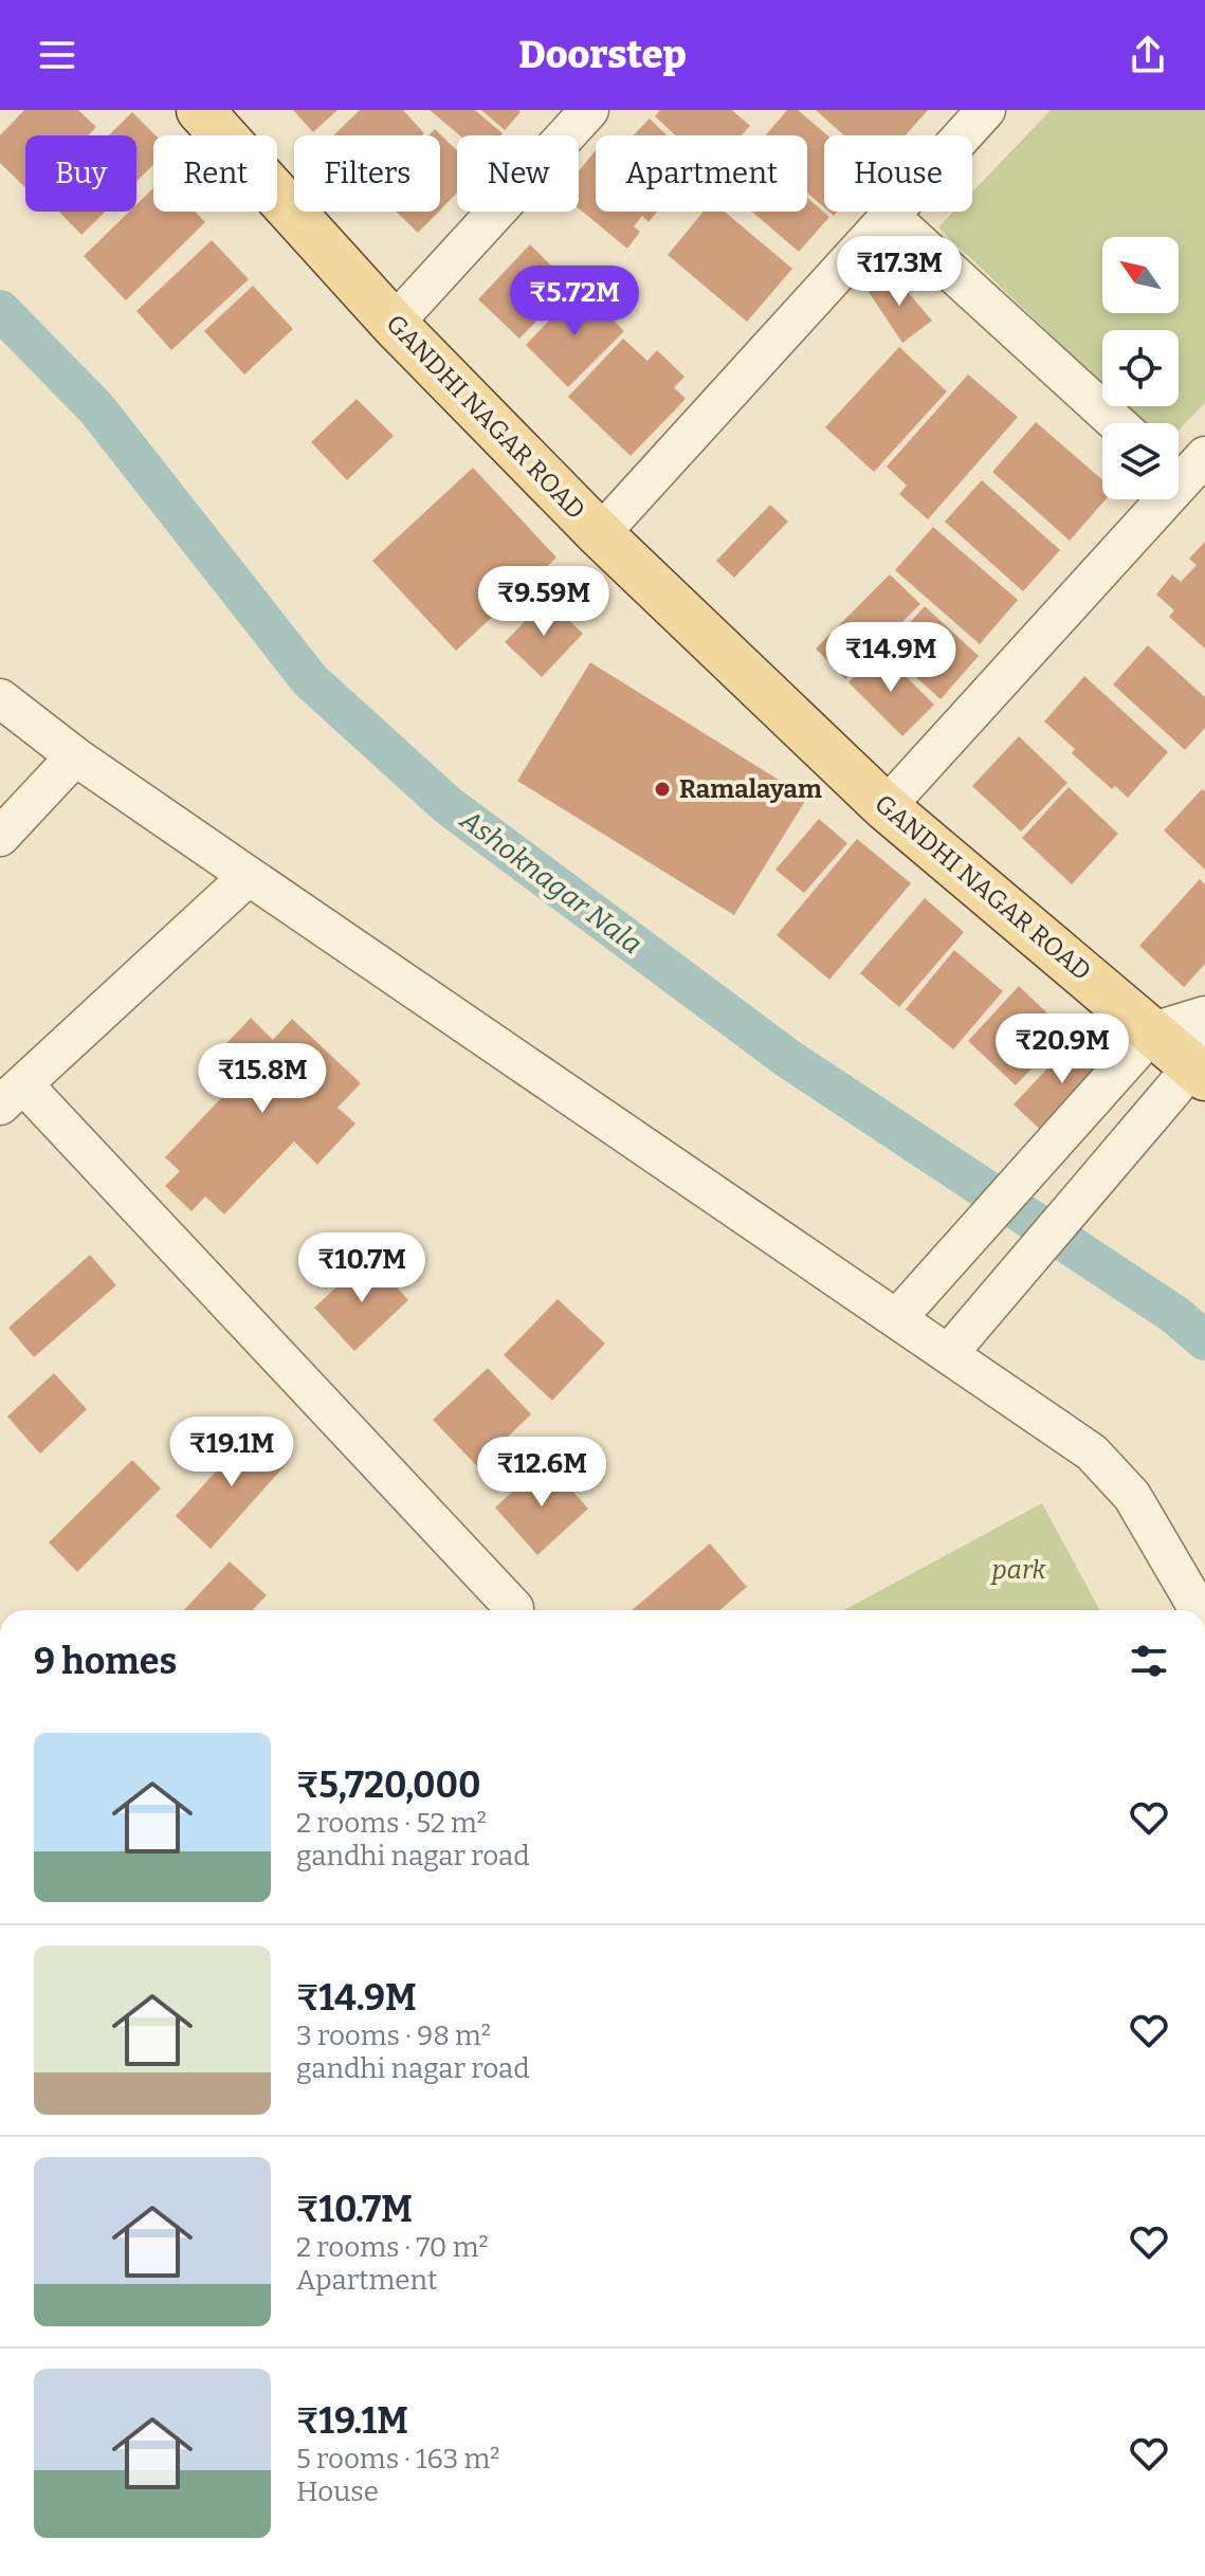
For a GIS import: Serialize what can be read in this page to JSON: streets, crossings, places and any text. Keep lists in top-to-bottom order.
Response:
{
  "streets": {
    "main road": ["GANDHI NAGAR ROAD"]
  },
  "water": ["Ashoknagar Nala"],
  "parks": ["park"],
  "places": ["Ramalayam"],
  "north": "top left",
  "page": {
    "header": "Doorstep",
    "chip": [
      "Buy",
      "Rent",
      "Filters",
      "New",
      "Apartment",
      "House"
    ],
    "price": [
      "₹17.3M",
      "₹5.72M",
      "₹9.59M",
      "₹14.9M",
      "₹20.9M",
      "₹15.8M",
      "₹10.7M",
      "₹19.1M",
      "₹12.6M"
    ],
    "heading": "9 homes",
    "list": [
      {
        "name": "₹5,720,000",
        "note": "2 rooms · 52 m² · gandhi nagar road"
      },
      {
        "name": "₹14.9M",
        "note": "3 rooms · 98 m² · gandhi nagar road"
      },
      {
        "name": "₹10.7M",
        "note": "2 rooms · 70 m² · Apartment"
      },
      {
        "name": "₹19.1M",
        "note": "5 rooms · 163 m² · House"
      }
    ]
  }
}
